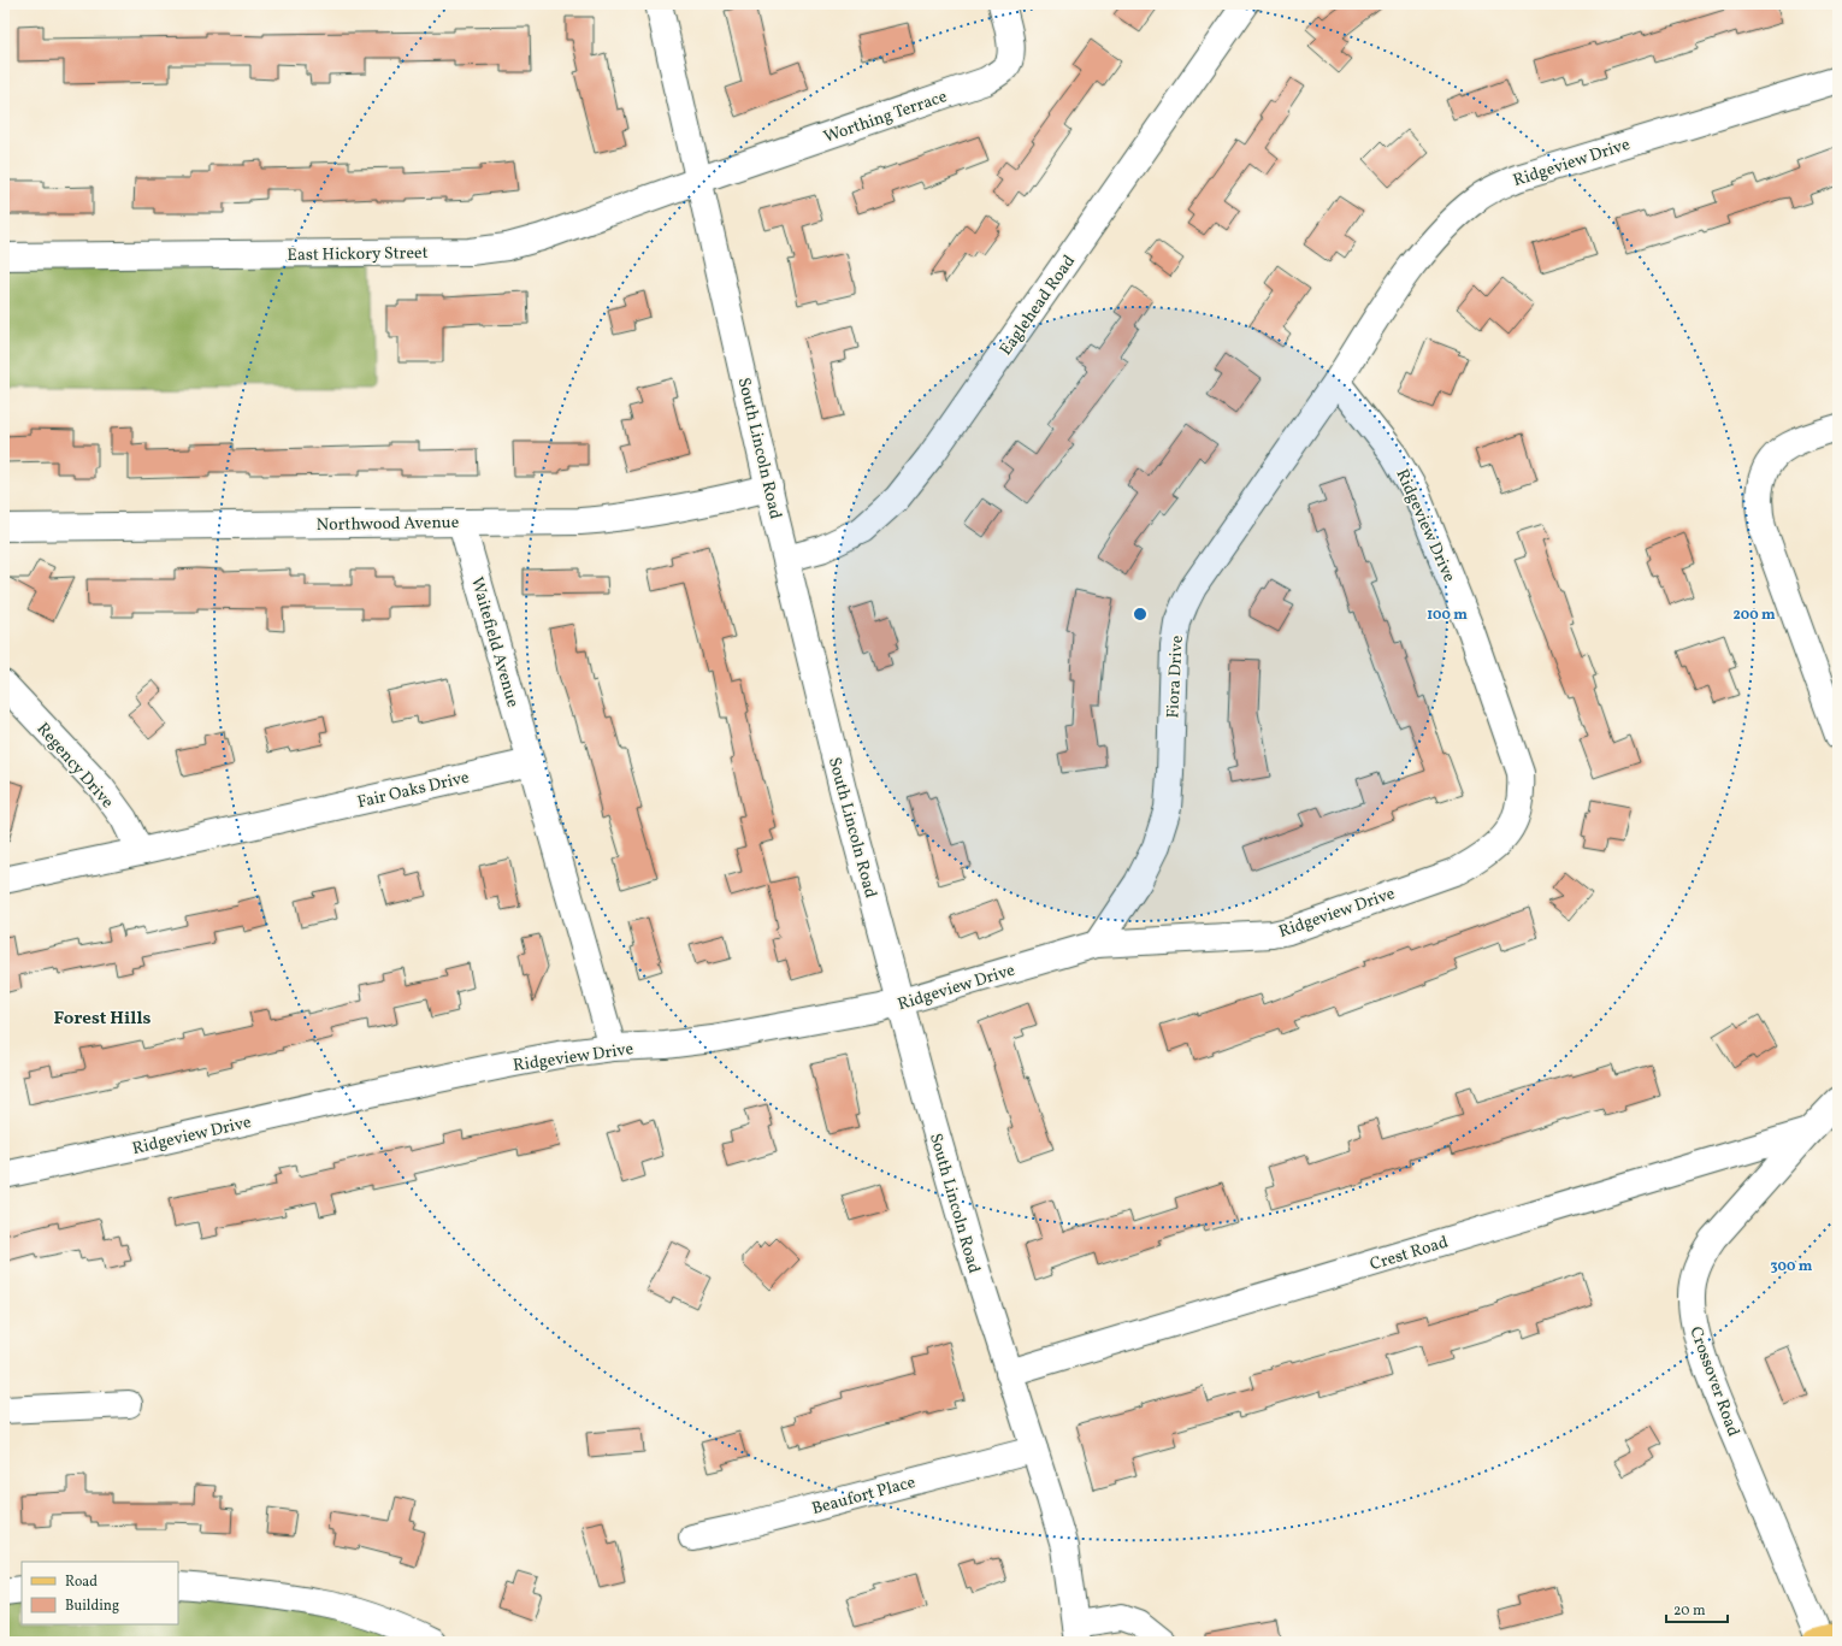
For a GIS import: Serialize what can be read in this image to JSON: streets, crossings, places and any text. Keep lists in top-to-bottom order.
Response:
{
  "streets": {
    "street": [
      "Worthing Terrace",
      "Ridgeview Drive",
      "East Hickory Street",
      "Eaglehead Road",
      "South Lincoln Road",
      "Northwood Avenue",
      "Waitefield Avenue",
      "Fiora Drive",
      "Regency Drive",
      "Fair Oaks Drive",
      "Crest Road",
      "Crossover Road",
      "Beaufort Place"
    ]
  },
  "crossings": [
    ["Worthing Terrace", "East Hickory Street"],
    ["Worthing Terrace", "South Lincoln Road"],
    ["Ridgeview Drive", "South Lincoln Road"],
    ["Ridgeview Drive", "Fiora Drive"],
    ["East Hickory Street", "South Lincoln Road"],
    ["Eaglehead Road", "South Lincoln Road"],
    ["South Lincoln Road", "Northwood Avenue"],
    ["South Lincoln Road", "Crest Road"],
    ["South Lincoln Road", "Beaufort Place"],
    ["Northwood Avenue", "Waitefield Avenue"],
    ["Waitefield Avenue", "Fair Oaks Drive"],
    ["Regency Drive", "Fair Oaks Drive"],
    ["Crest Road", "Crossover Road"]
  ],
  "districts": ["Forest Hills"],
  "legend": ["Road", "Building"],
  "scale_bar": "20 m",
  "rings": ["100 m", "200 m", "300 m"]
}
